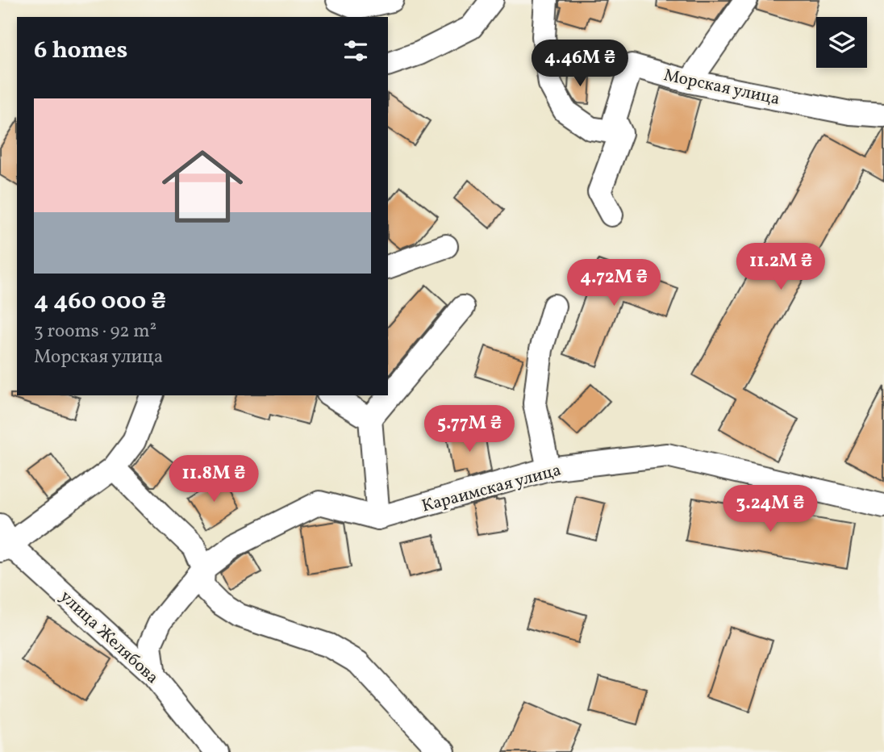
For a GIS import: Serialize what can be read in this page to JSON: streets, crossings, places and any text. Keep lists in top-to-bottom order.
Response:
{
  "streets": {
    "street": ["Морская улица", "Караимская улица", "улица Желябова"]
  },
  "page": {
    "heading": "6 homes",
    "price": [
      "4.46M ₴",
      "11.2M ₴",
      "4.72M ₴",
      "5.77M ₴",
      "11.8M ₴",
      "3.24M ₴"
    ],
    "list": [
      {
        "name": "4 460 000 ₴",
        "note": "3 rooms · 92 m² · Морская улица"
      }
    ]
  }
}
